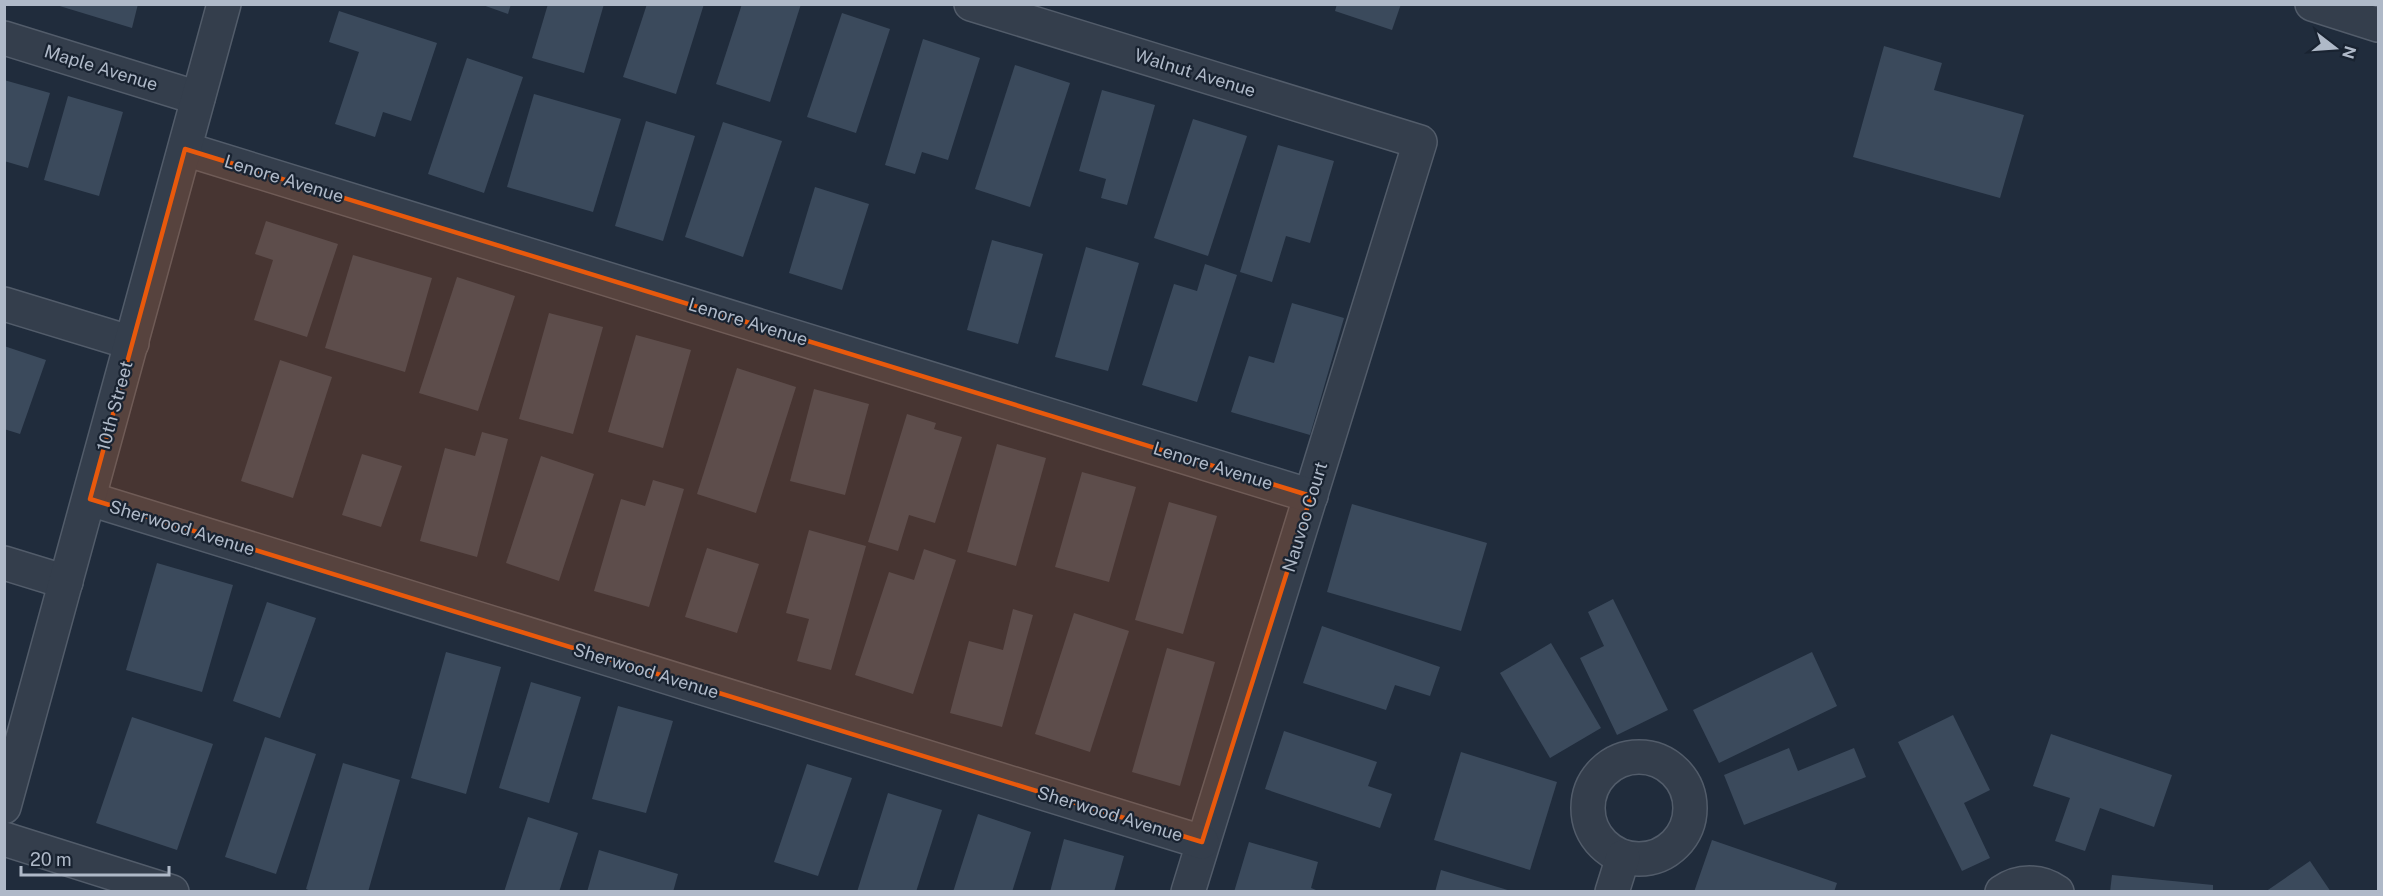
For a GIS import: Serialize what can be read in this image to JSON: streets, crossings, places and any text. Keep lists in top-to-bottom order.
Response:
{
  "streets": {
    "street": [
      "Maple Avenue",
      "Walnut Avenue",
      "Lenore Avenue",
      "10th Street",
      "Nauvoo Court",
      "Sherwood Avenue"
    ]
  },
  "crossings": [
    ["Maple Avenue", "10th Street"],
    ["Walnut Avenue", "Nauvoo Court"],
    ["Lenore Avenue", "10th Street"],
    ["Lenore Avenue", "Nauvoo Court"],
    ["10th Street", "Sherwood Avenue"],
    ["Nauvoo Court", "Sherwood Avenue"]
  ],
  "scale_bar": "20 m",
  "north": "right"
}
